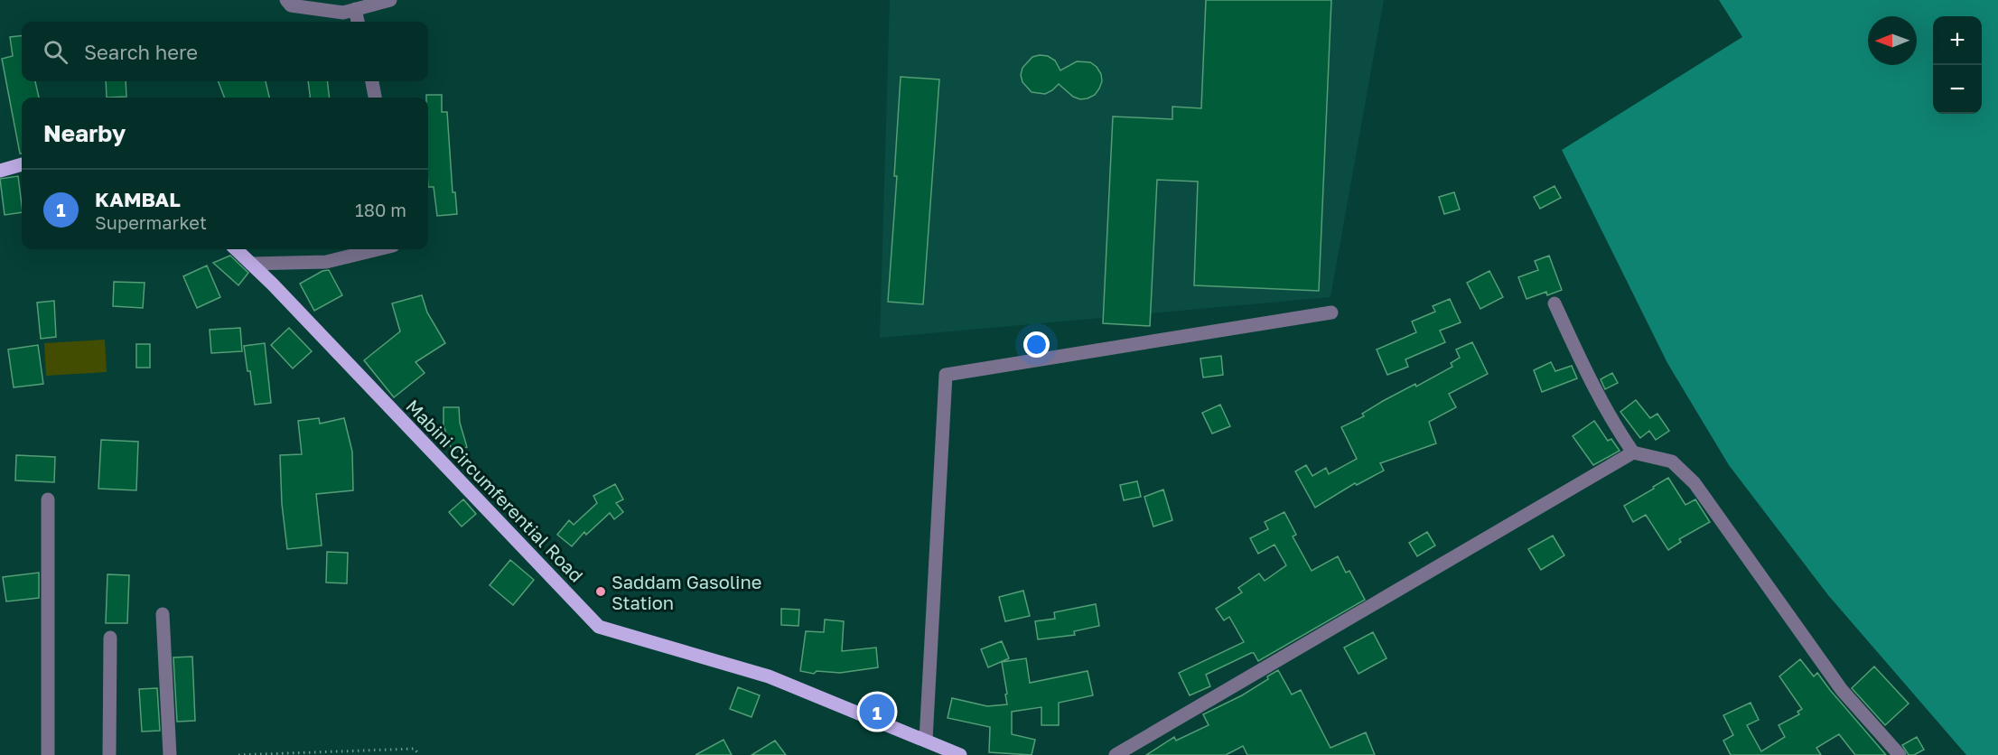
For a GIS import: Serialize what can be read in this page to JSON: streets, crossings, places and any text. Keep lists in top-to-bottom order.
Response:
{
  "streets": {
    "main road": ["Mabini Circumferential Road"]
  },
  "places": ["Saddam Gasoline Station"],
  "north": "left",
  "page": {
    "map_buttons": ["+", "−"],
    "search": "Search here",
    "heading": "Nearby",
    "list": [
      {
        "mark": "1",
        "name": "KAMBAL",
        "note": "Supermarket",
        "value": "180 m"
      }
    ],
    "pins": "1"
  }
}
